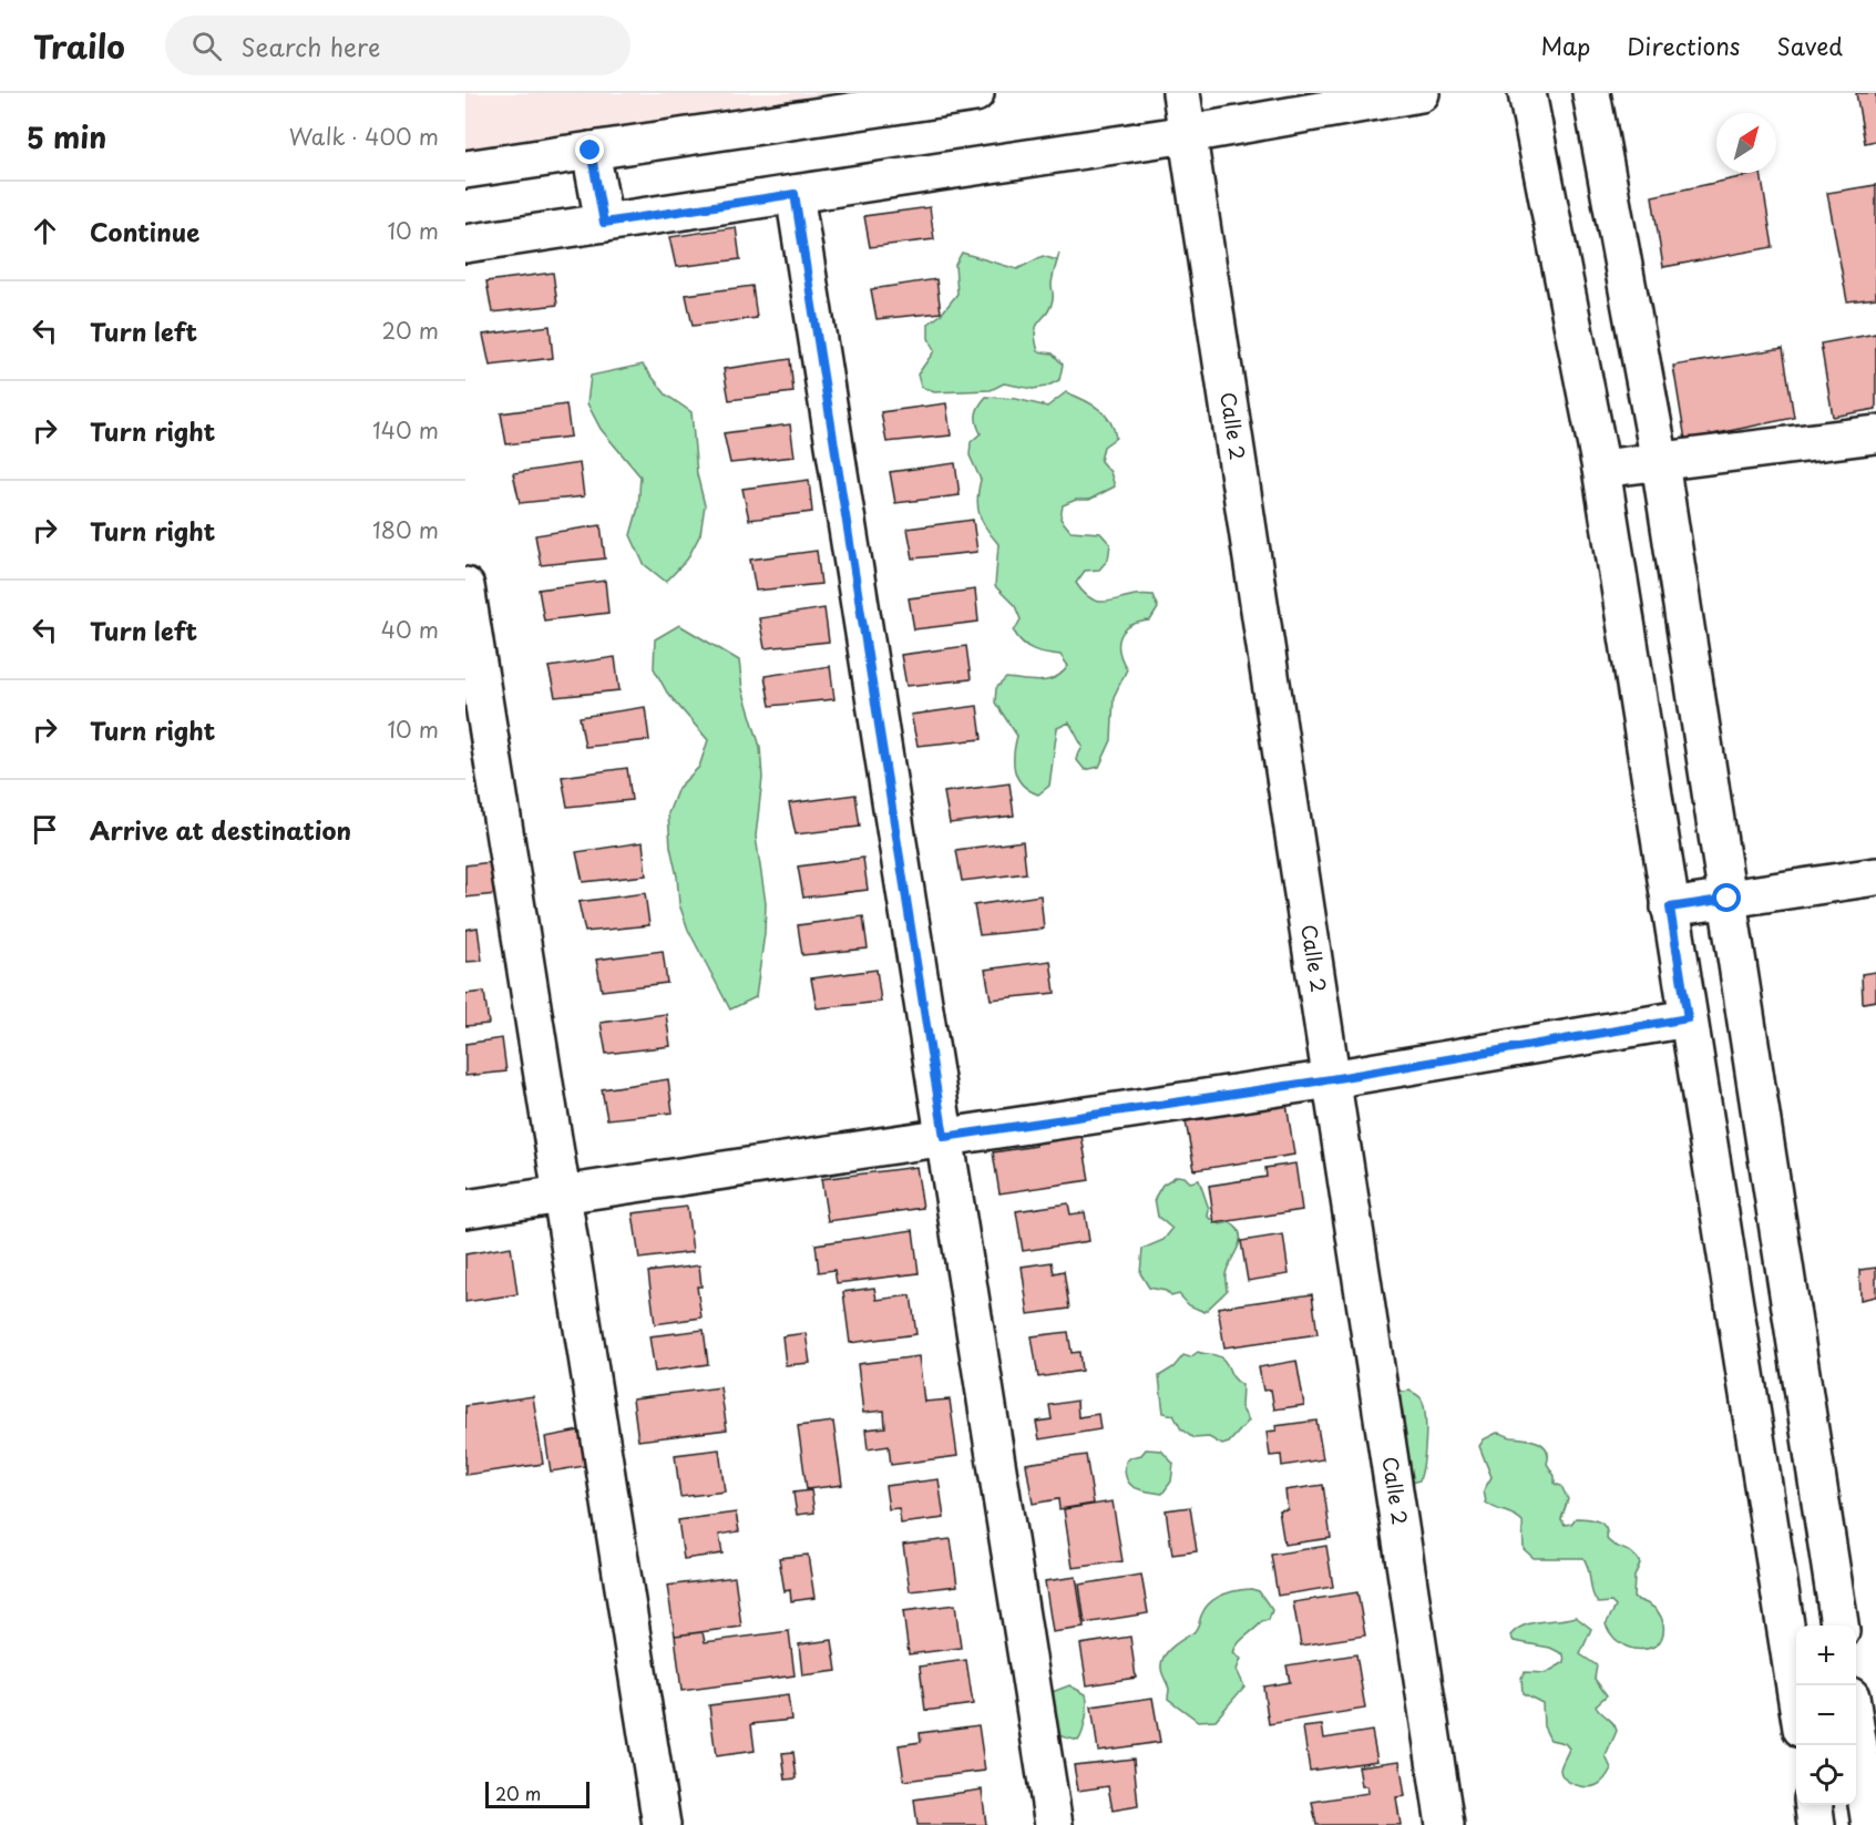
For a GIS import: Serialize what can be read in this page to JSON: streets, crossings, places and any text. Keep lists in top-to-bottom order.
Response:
{
  "streets": {
    "street": ["Calle 2"]
  },
  "scale_bar": "20 m",
  "north": "top right",
  "page": {
    "header": "Trailo",
    "search": "Search here",
    "nav": ["Map", "Directions", "Saved"],
    "heading": ["5 min", "Walk · 400 m"],
    "list": [
      ["Continue", "10 m"],
      ["Turn left", "20 m"],
      ["Turn right", "140 m"],
      ["Turn right", "180 m"],
      ["Turn left", "40 m"],
      ["Turn right", "10 m"],
      "Arrive at destination"
    ],
    "map_buttons": ["+", "−"],
    "scale": "20 m"
  }
}
